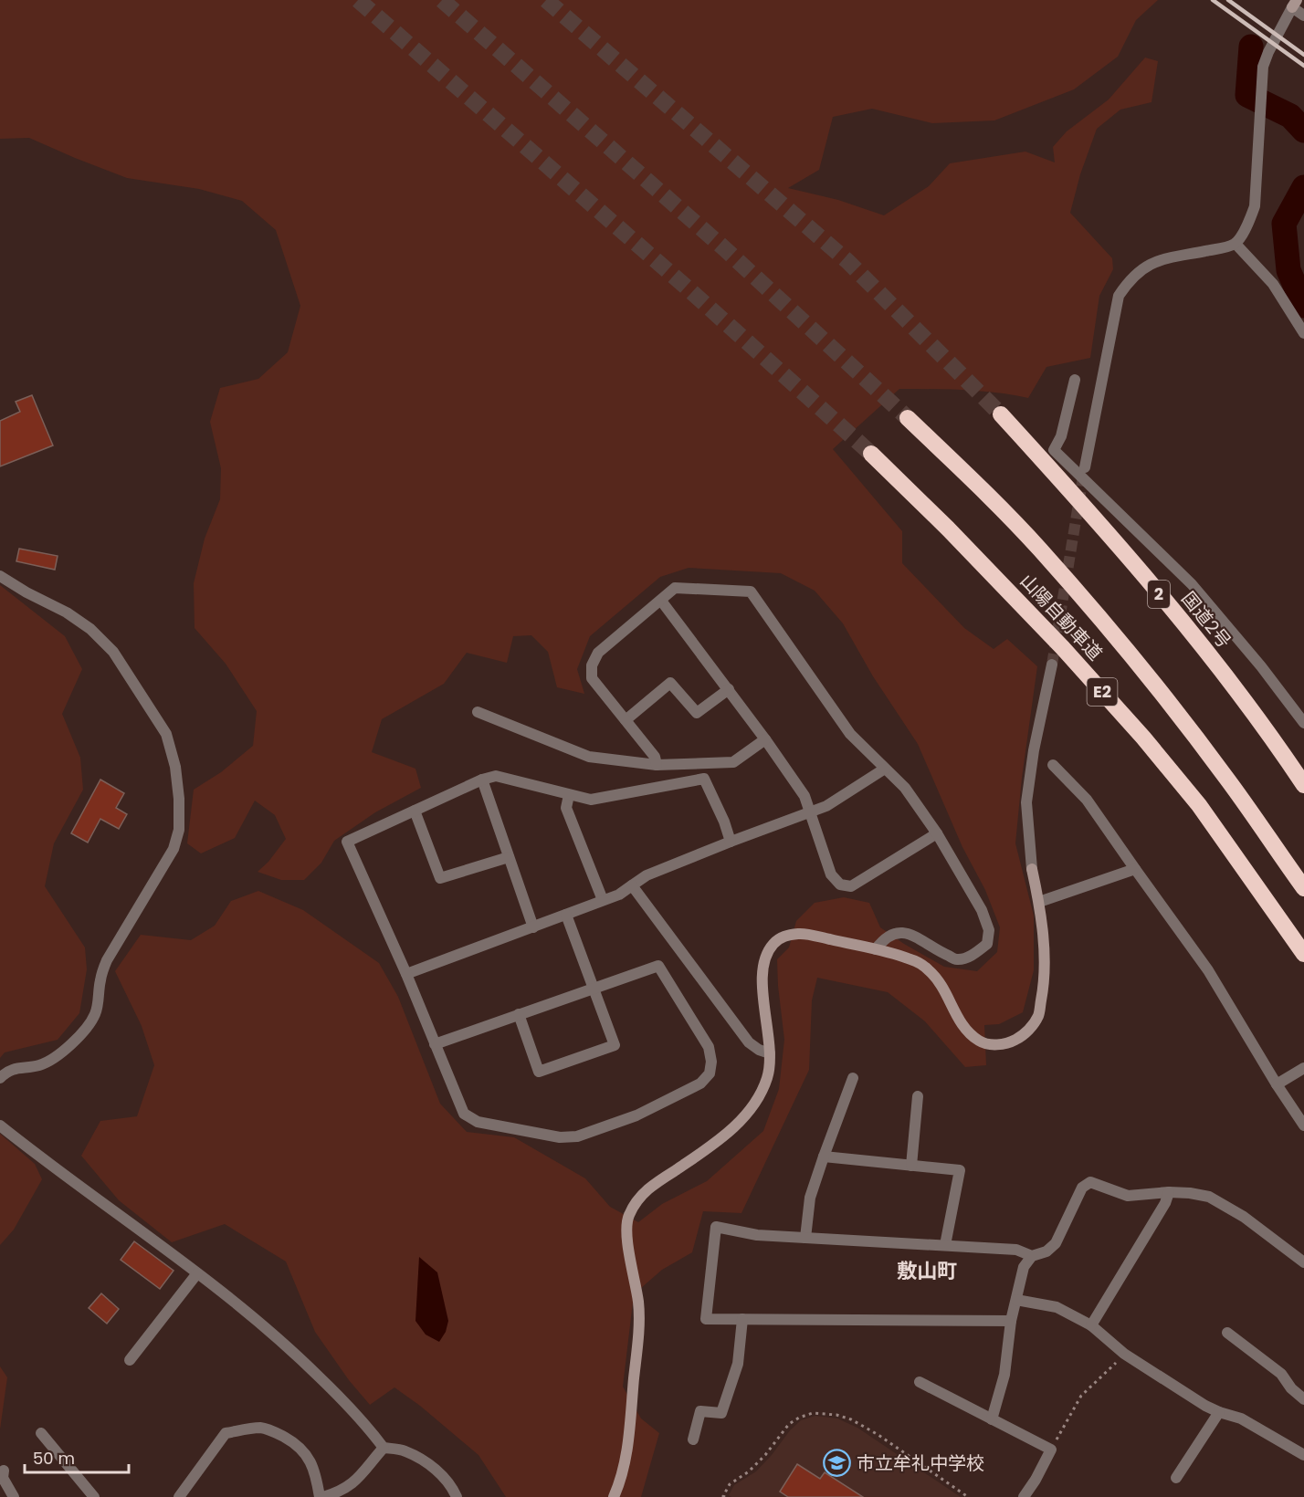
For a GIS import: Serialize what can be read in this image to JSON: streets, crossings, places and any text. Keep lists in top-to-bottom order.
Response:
{
  "streets": {
    "highway": [
      "2",
      "山陽自動車道",
      "国道2号",
      "E2"
    ]
  },
  "districts": ["敷山町"],
  "places": {
    "school or university": ["市立牟礼中学校"]
  },
  "scale_bar": "50 m"
}
